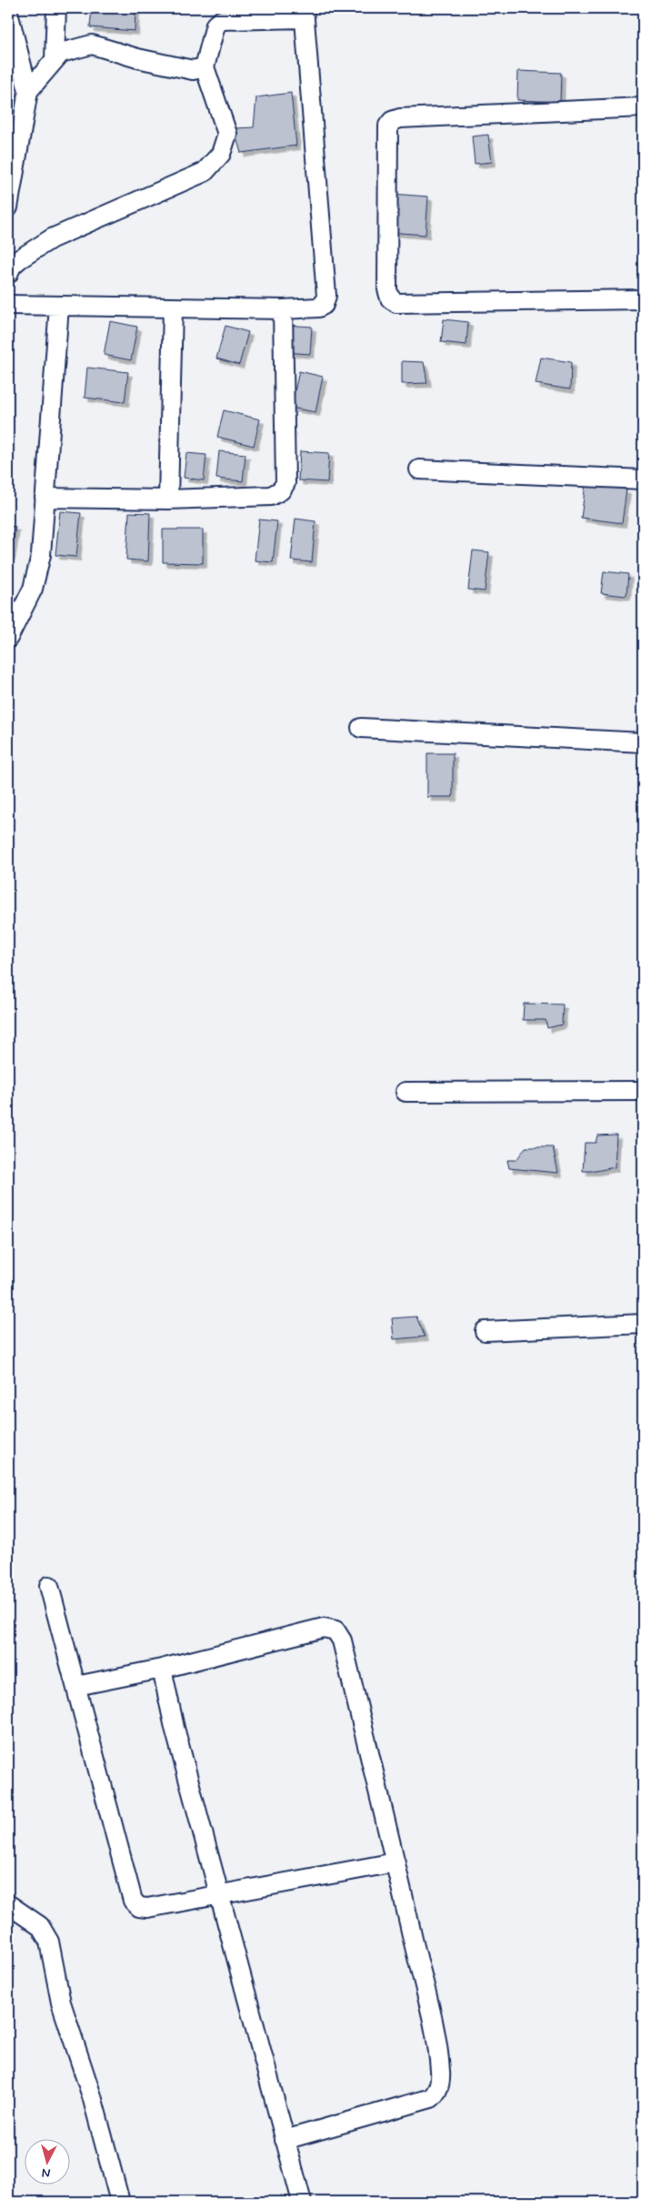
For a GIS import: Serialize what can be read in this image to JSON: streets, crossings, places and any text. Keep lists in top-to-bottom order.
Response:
{
  "north": "bottom"
}
